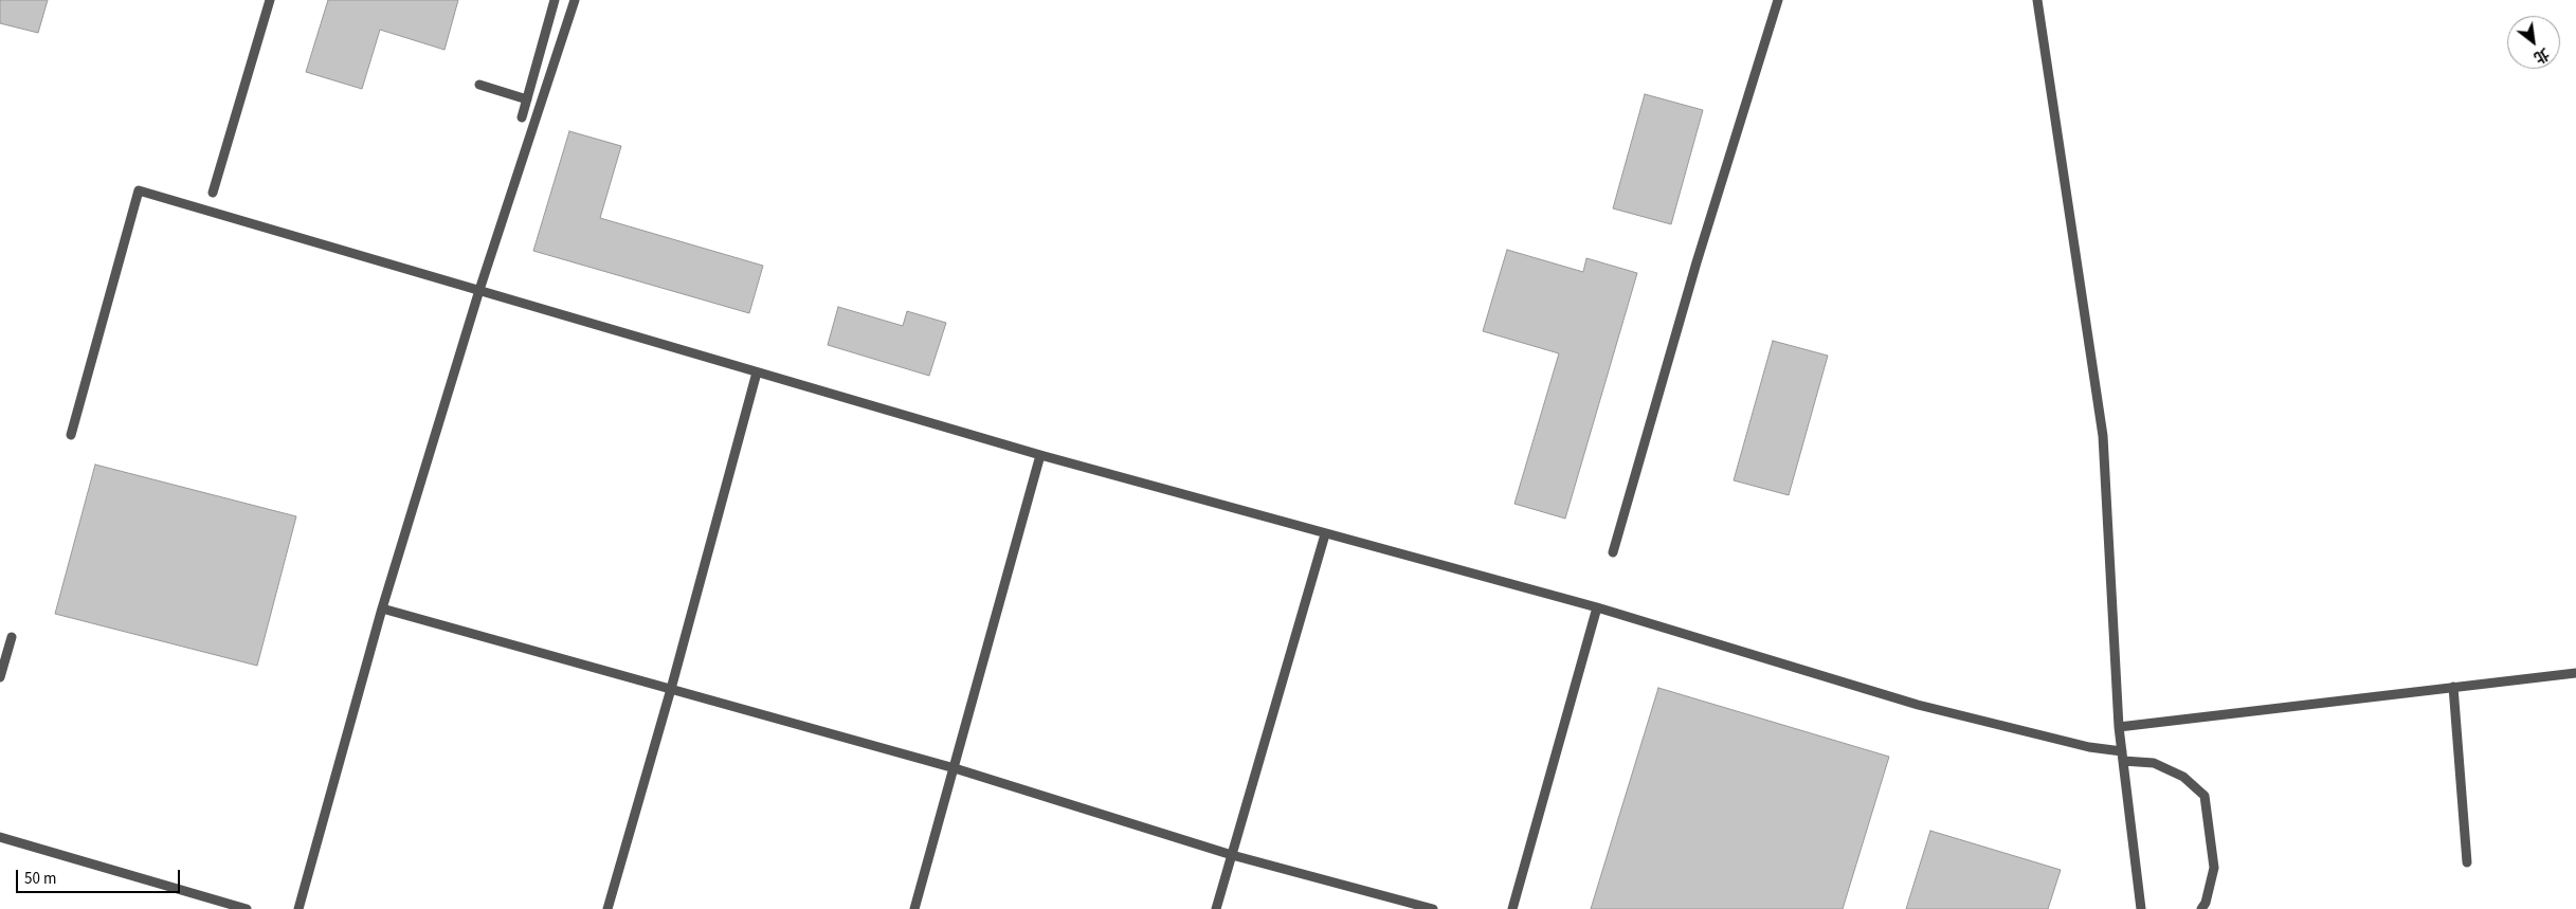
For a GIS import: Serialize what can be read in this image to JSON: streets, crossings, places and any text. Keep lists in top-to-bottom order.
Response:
{
  "scale_bar": "50 m",
  "north": "bottom right"
}
